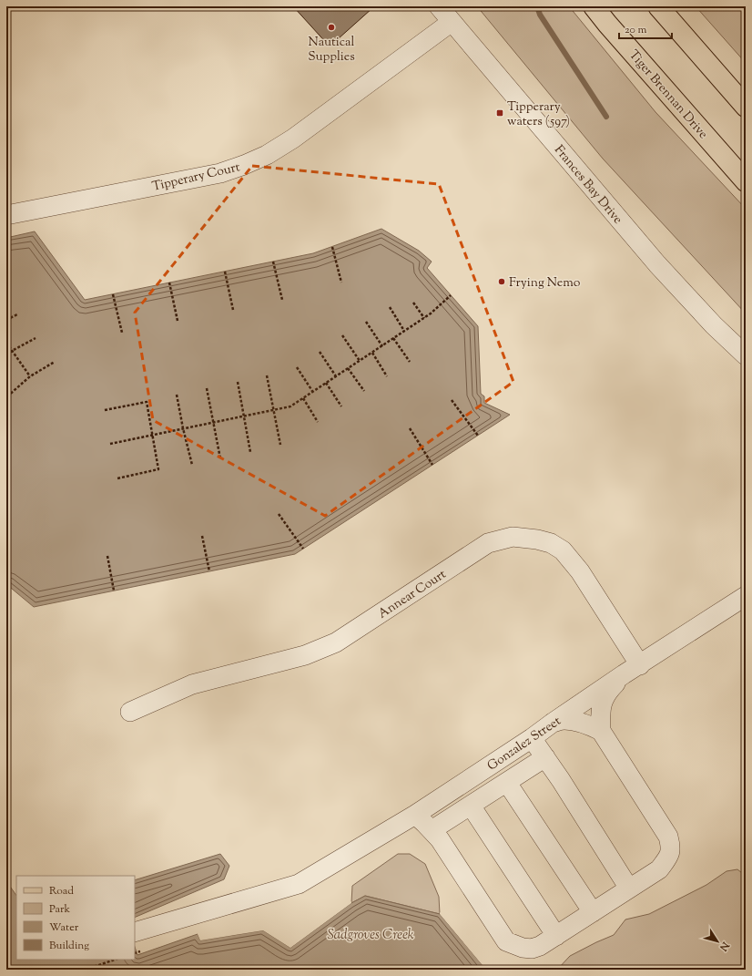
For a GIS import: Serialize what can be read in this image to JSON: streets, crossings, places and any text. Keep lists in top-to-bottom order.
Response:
{
  "streets": {
    "main road": ["Tiger Brennan Drive"],
    "street": [
      "Tipperary Court",
      "Frances Bay Drive",
      "Annear Court",
      "Gonzalez Street"
    ]
  },
  "crossings": [
    ["Tipperary Court", "Frances Bay Drive"],
    ["Annear Court", "Gonzalez Street"]
  ],
  "water": ["Sadgroves Creek"],
  "places": {
    "other": ["Nautical Supplies", "Frying Nemo"],
    "transit": ["Tipperary waters (597)"]
  },
  "legend": [
    "Road",
    "Park",
    "Water",
    "Building"
  ],
  "scale_bar": "20 m",
  "north": "bottom right"
}
